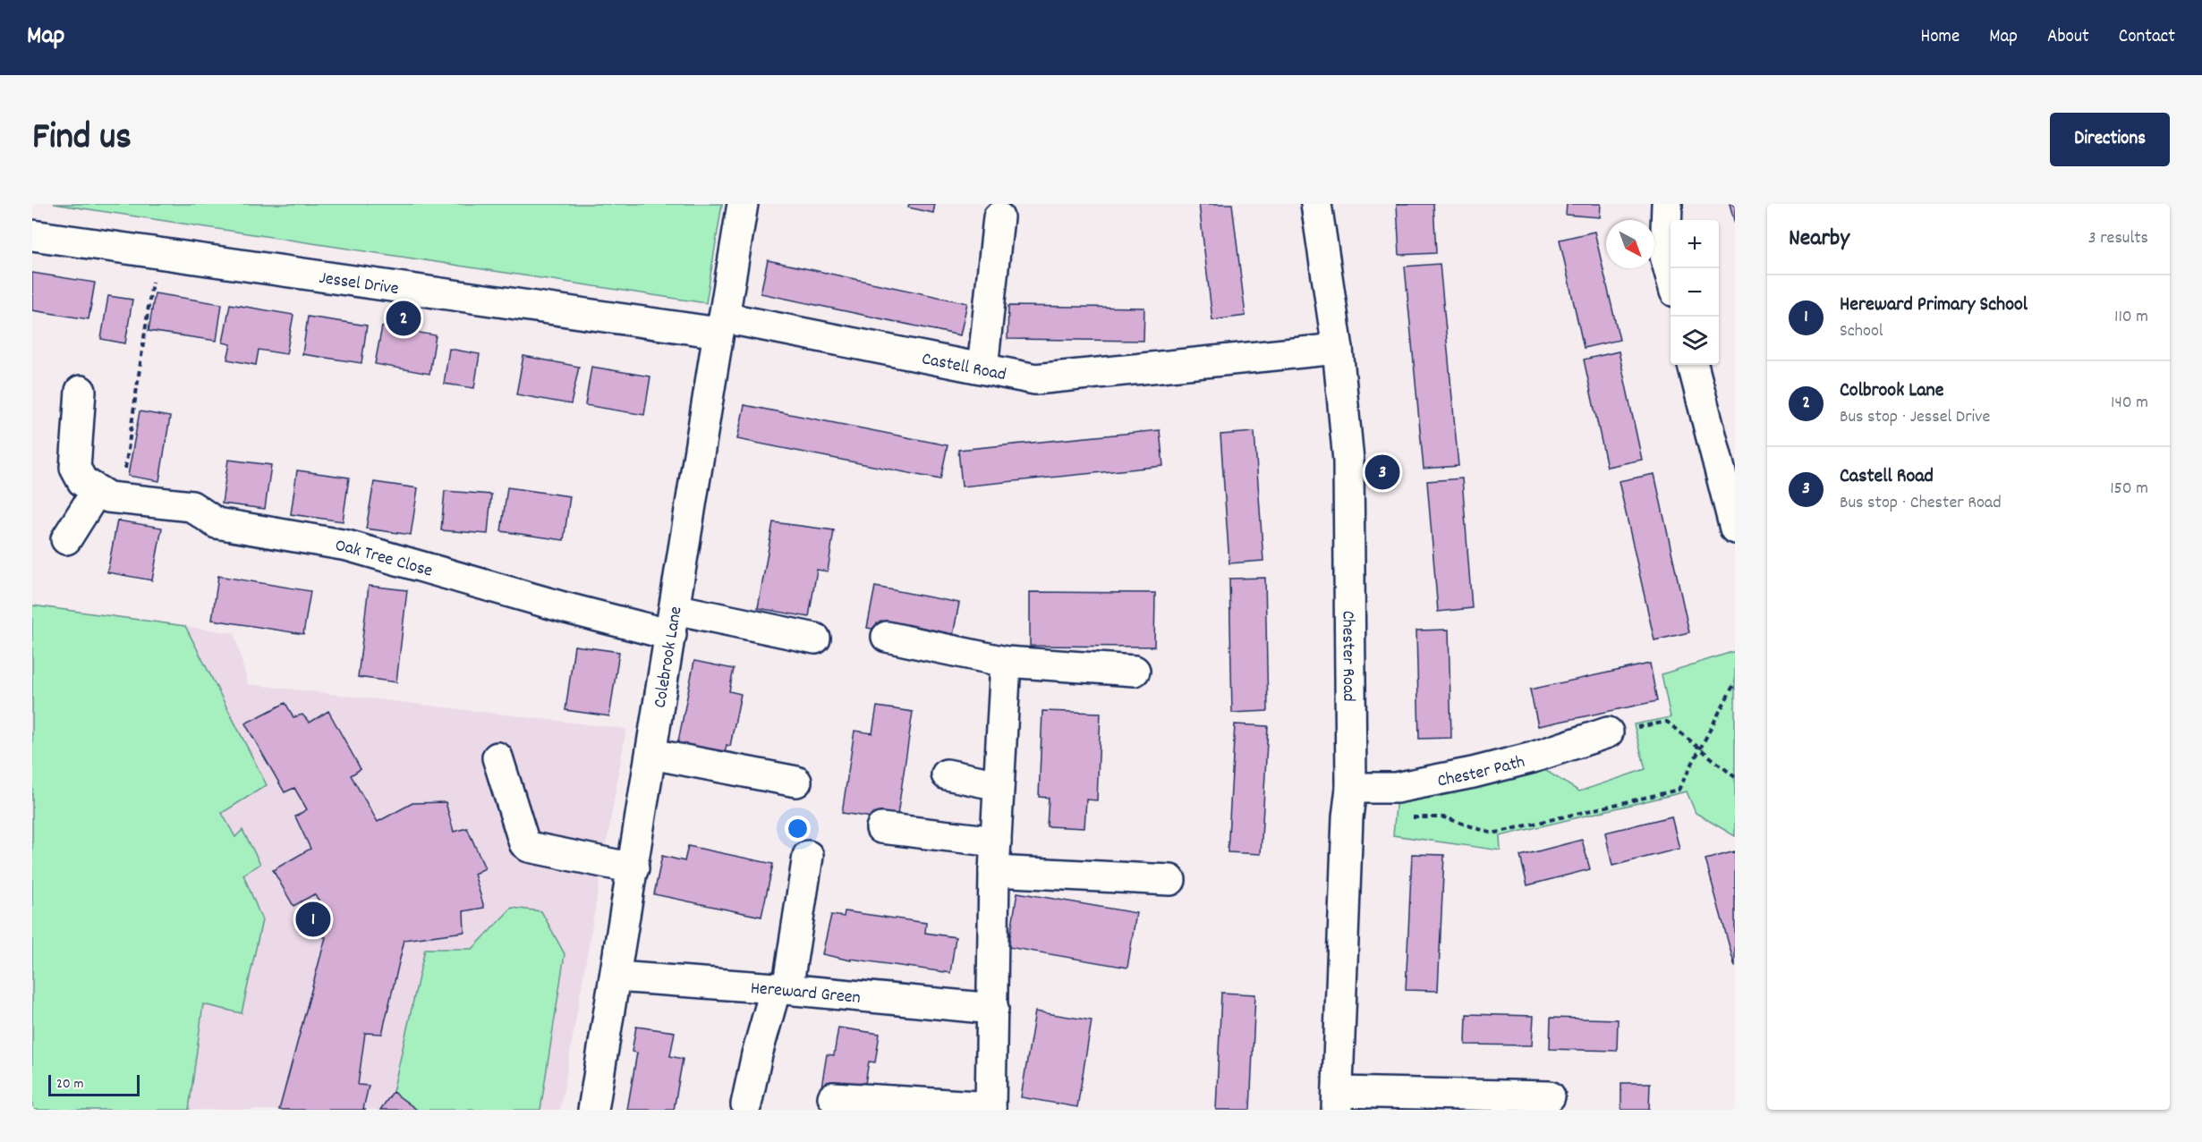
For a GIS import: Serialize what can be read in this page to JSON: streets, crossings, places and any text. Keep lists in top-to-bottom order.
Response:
{
  "streets": {
    "street": [
      "Jessel Drive",
      "Castell Road",
      "Oak Tree Close",
      "Colebrook Lane",
      "Chester Road",
      "Chester Path",
      "Hereward Green"
    ]
  },
  "crossings": [
    ["Jessel Drive", "Castell Road"],
    ["Jessel Drive", "Colebrook Lane"],
    ["Castell Road", "Colebrook Lane"],
    ["Castell Road", "Chester Road"],
    ["Oak Tree Close", "Colebrook Lane"],
    ["Colebrook Lane", "Hereward Green"],
    ["Chester Road", "Chester Path"]
  ],
  "scale_bar": "20 m",
  "north": "bottom right",
  "page": {
    "header": "Map",
    "nav": [
      "Home",
      "Map",
      "About",
      "Contact"
    ],
    "title": "Find us",
    "buttons": "Directions",
    "heading": ["Nearby", "3 results"],
    "map_buttons": ["+", "−"],
    "list": [
      {
        "mark": "1",
        "name": "Hereward Primary School",
        "note": "School",
        "value": "110 m"
      },
      {
        "mark": "2",
        "name": "Colbrook Lane",
        "note": "Bus stop · Jessel Drive",
        "value": "140 m"
      },
      {
        "mark": "3",
        "name": "Castell Road",
        "note": "Bus stop · Chester Road",
        "value": "150 m"
      }
    ],
    "pins": ["2", "3", "1"],
    "scale": "20 m"
  }
}
